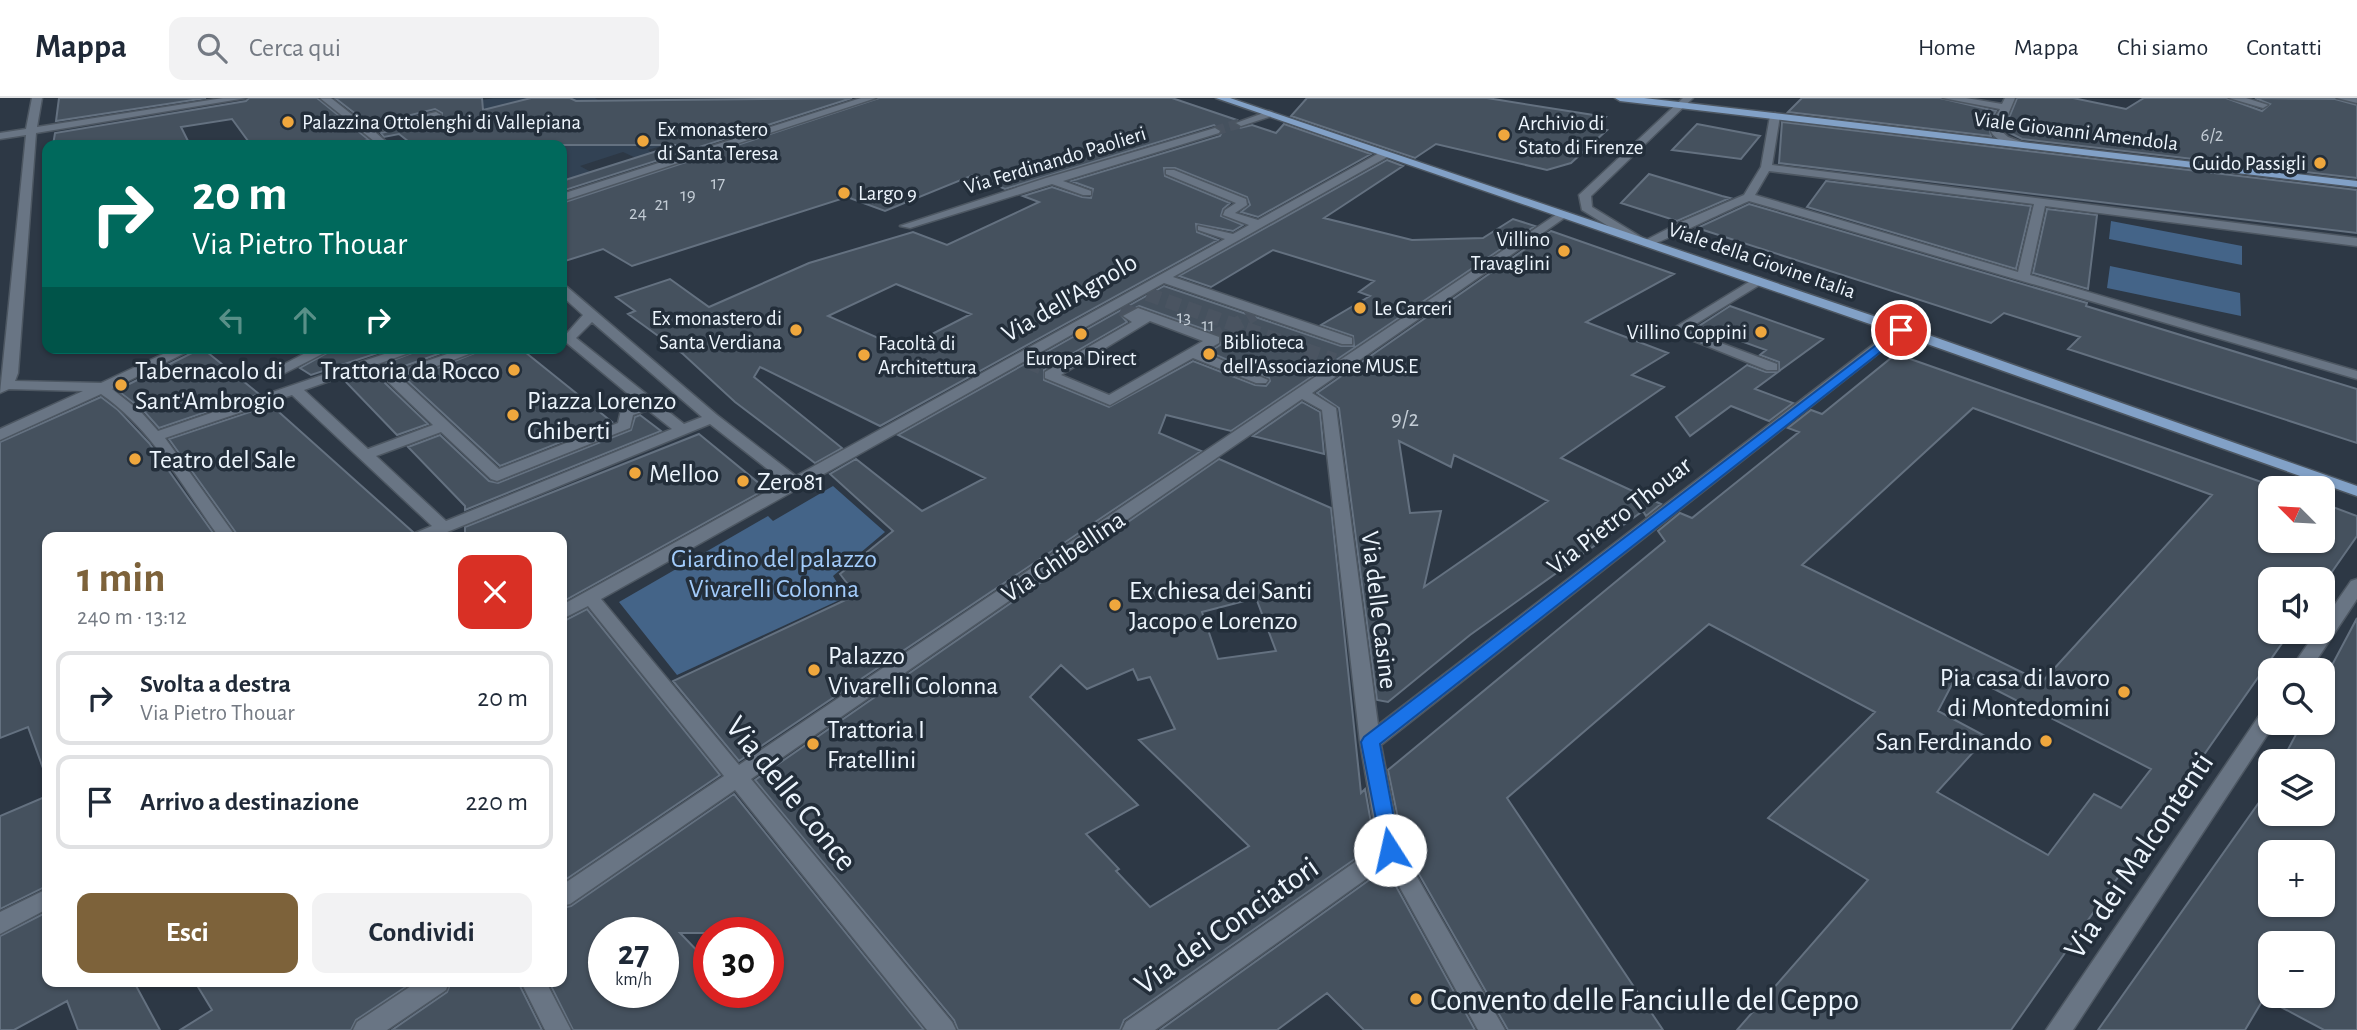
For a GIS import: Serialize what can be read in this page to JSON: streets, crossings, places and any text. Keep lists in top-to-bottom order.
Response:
{
  "streets": {
    "main road": ["Viale Giovanni Amendola", "Viale della Giovine Italia"],
    "street": [
      "Via Ferdinando Paolieri",
      "Via dell'Agnolo",
      "Via Pietro Thouar",
      "Via Ghibellina",
      "Via delle Casine",
      "Via delle Conce",
      "Via dei Malcontenti",
      "Via dei Conciatori"
    ]
  },
  "crossings": [
    ["Viale della Giovine Italia", "Via dell'Agnolo"],
    ["Viale della Giovine Italia", "Via Pietro Thouar"],
    ["Viale della Giovine Italia", "Via Ghibellina"],
    ["Via dell'Agnolo", "Via delle Conce"],
    ["Via Pietro Thouar", "Via delle Casine"],
    ["Via Ghibellina", "Via delle Casine"],
    ["Via Ghibellina", "Via delle Conce"],
    ["Via delle Casine", "Via dei Conciatori"]
  ],
  "parks": ["Giardino del palazzo Vivarelli Colonna"],
  "places": [
    "Palazzina Ottolenghi di Vallepiana",
    "Archivio di Stato di Firenze",
    "Ex monastero di Santa Teresa",
    "Guido Passigli",
    "Largo 9",
    "Villino Travaglini",
    "Le Carceri",
    "Ex monastero di Santa Verdiana",
    "Villino Coppini",
    "Europa Direct",
    "Biblioteca dell'Associazione MUS.E",
    "Facoltà di Architettura",
    "Trattoria da Rocco",
    "Tabernacolo di Sant'Ambrogio",
    "Piazza Lorenzo Ghiberti",
    "Teatro del Sale",
    "Melloo",
    "Zero81",
    "Ex chiesa dei Santi Jacopo e Lorenzo",
    "Palazzo Vivarelli Colonna",
    "Pia casa di lavoro di Montedomini",
    "San Ferdinando",
    "Trattoria I Fratellini",
    "Convento delle Fanciulle del Ceppo"
  ],
  "house_numbers": [
    "6/2",
    "17",
    "19",
    "21",
    "24",
    "13",
    "11",
    "9/2"
  ],
  "north": "top left",
  "page": {
    "header": "Mappa",
    "search": "Cerca qui",
    "nav": [
      "Home",
      "Mappa",
      "Chi siamo",
      "Contatti"
    ],
    "turn": ["20 m", "Via Pietro Thouar"],
    "map_buttons": ["+", "−"],
    "heading": ["1 min", "240 m · 13:12"],
    "list": [
      {
        "name": "Svolta a destra",
        "note": "Via Pietro Thouar",
        "value": "20 m"
      },
      {
        "name": "Arrivo a destinazione",
        "value": "220 m"
      }
    ],
    "buttons": ["Esci", "Condividi"],
    "speed": "27 km/h",
    "limit": "30"
  }
}
